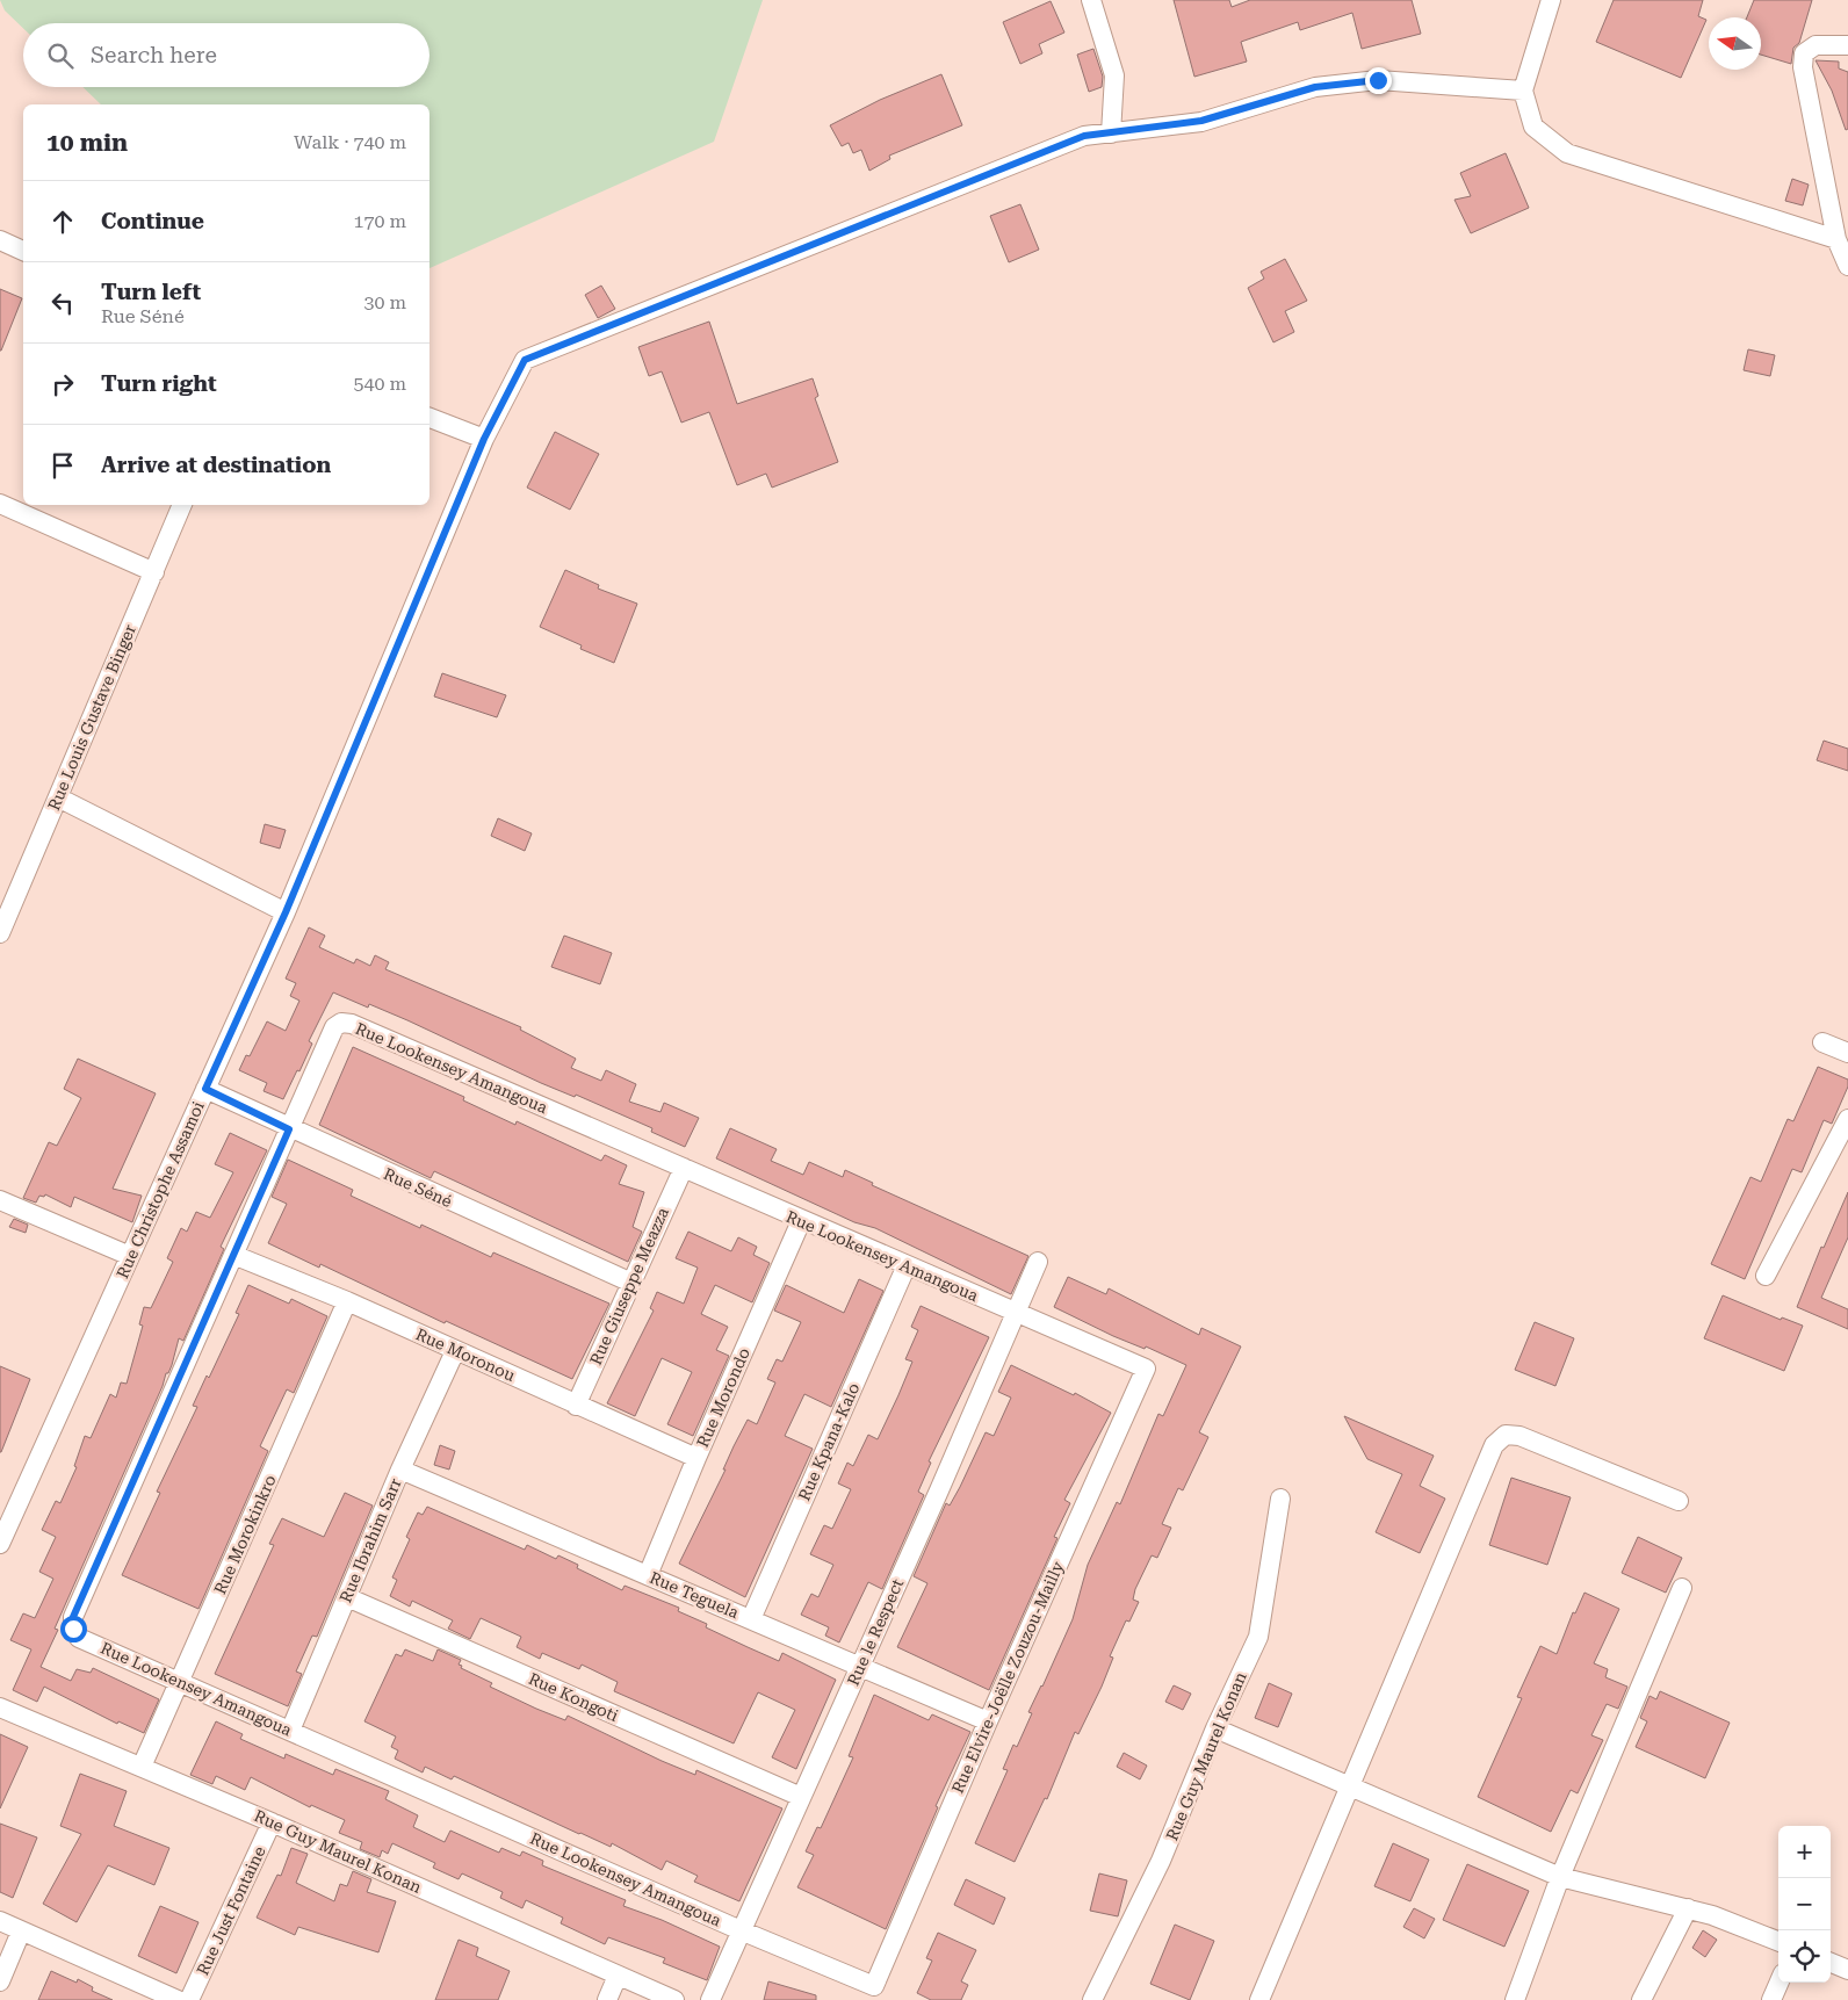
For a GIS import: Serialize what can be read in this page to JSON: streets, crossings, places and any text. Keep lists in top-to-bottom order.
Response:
{
  "streets": {
    "street": [
      "Rue Louis Gustave Binger",
      "Rue Lookensey Amangoua",
      "Rue Séné",
      "Rue Christophe Assamoi",
      "Rue Giuseppe Meazza",
      "Rue Moronou",
      "Rue Morondo",
      "Rue Kpana-Kalo",
      "Rue Morokinkro",
      "Rue Ibrahim Sarr",
      "Rue Teguela",
      "Rue le Respect",
      "Rue Elvire-Joëlle Zouzou-Mailly",
      "Rue Kongoti",
      "Rue Guy Maurel Konan",
      "Rue Just Fontaine"
    ]
  },
  "crossings": [
    ["Rue Lookensey Amangoua", "Rue Séné"],
    ["Rue Lookensey Amangoua", "Rue Giuseppe Meazza"],
    ["Rue Lookensey Amangoua", "Rue Moronou"],
    ["Rue Lookensey Amangoua", "Rue Morondo"],
    ["Rue Lookensey Amangoua", "Rue Kpana-Kalo"],
    ["Rue Lookensey Amangoua", "Rue Morokinkro"],
    ["Rue Lookensey Amangoua", "Rue Ibrahim Sarr"],
    ["Rue Lookensey Amangoua", "Rue le Respect"],
    ["Rue Lookensey Amangoua", "Rue Elvire-Joëlle Zouzou-Mailly"],
    ["Rue Séné", "Rue Christophe Assamoi"],
    ["Rue Séné", "Rue Giuseppe Meazza"],
    ["Rue Giuseppe Meazza", "Rue Moronou"],
    ["Rue Moronou", "Rue Morondo"],
    ["Rue Moronou", "Rue Morokinkro"],
    ["Rue Moronou", "Rue Ibrahim Sarr"],
    ["Rue Morondo", "Rue Teguela"],
    ["Rue Kpana-Kalo", "Rue Teguela"],
    ["Rue Morokinkro", "Rue Guy Maurel Konan"],
    ["Rue Ibrahim Sarr", "Rue Teguela"],
    ["Rue Ibrahim Sarr", "Rue Kongoti"],
    ["Rue Teguela", "Rue le Respect"],
    ["Rue Teguela", "Rue Elvire-Joëlle Zouzou-Mailly"],
    ["Rue le Respect", "Rue Elvire-Joëlle Zouzou-Mailly"],
    ["Rue le Respect", "Rue Kongoti"],
    ["Rue Guy Maurel Konan", "Rue Just Fontaine"]
  ],
  "north": "left",
  "page": {
    "search": "Search here",
    "heading": ["10 min", "Walk · 740 m"],
    "list": [
      ["Continue", "170 m"],
      ["Turn left", "Rue Séné", "30 m"],
      ["Turn right", "540 m"],
      "Arrive at destination"
    ],
    "map_buttons": ["+", "−"]
  }
}
